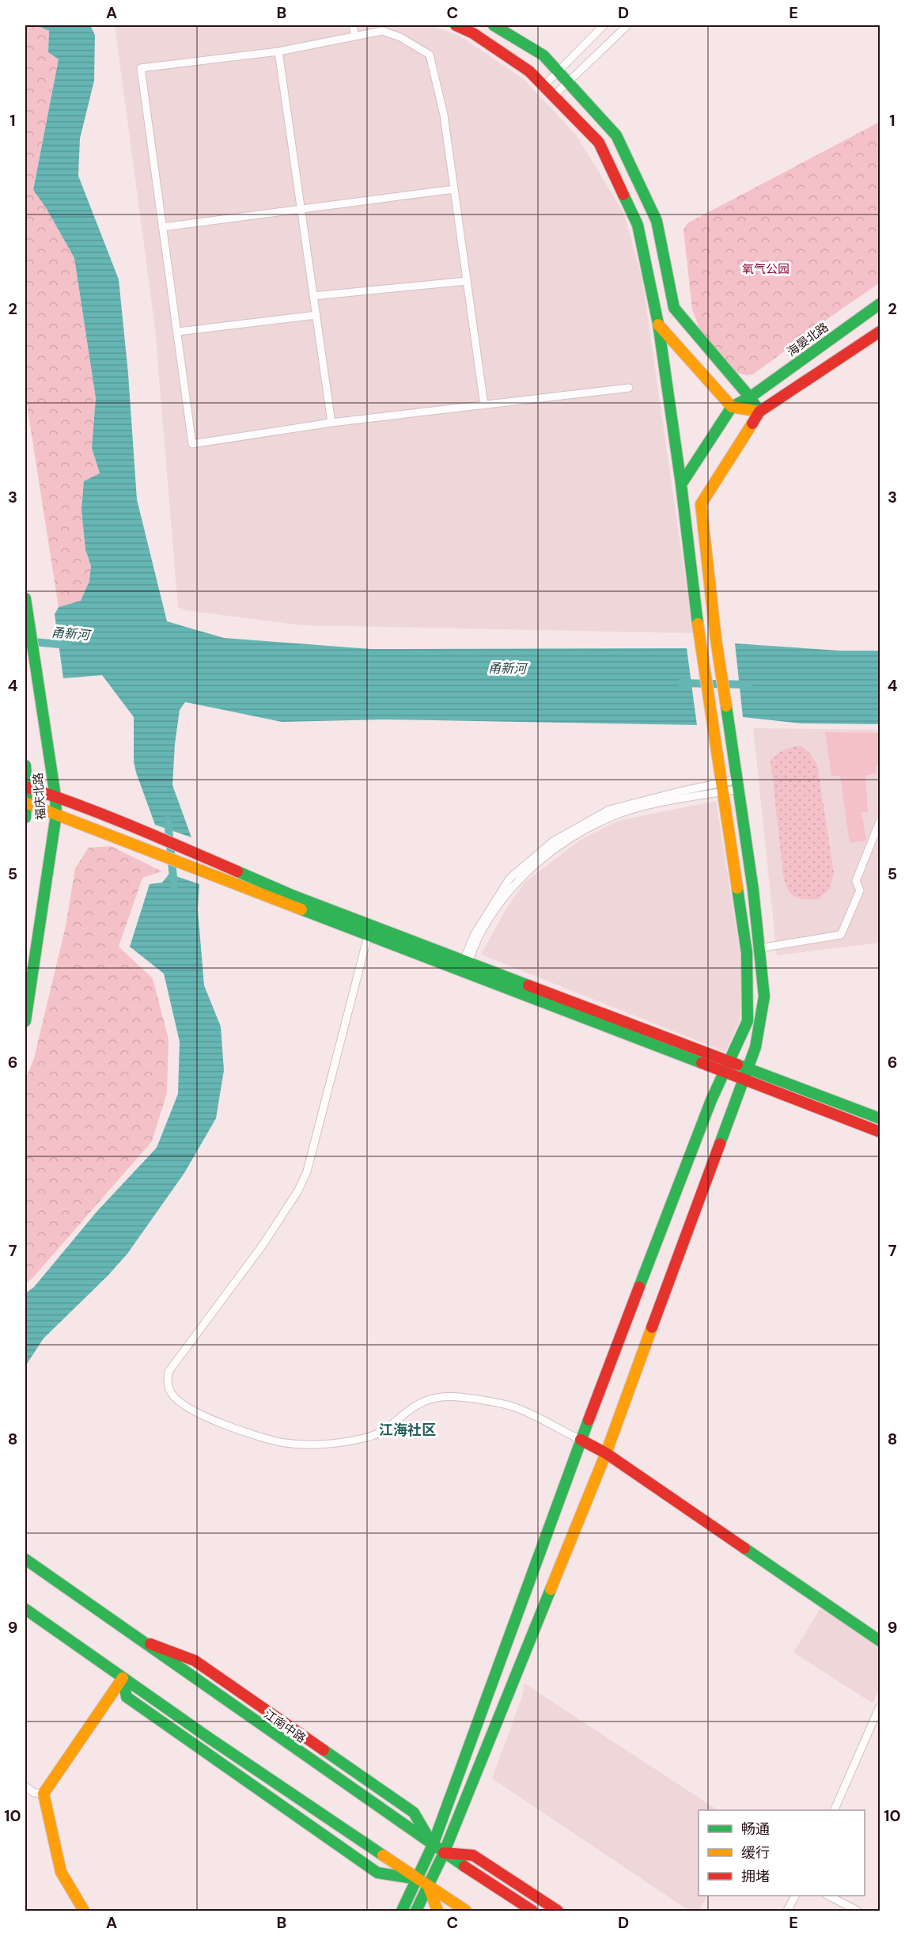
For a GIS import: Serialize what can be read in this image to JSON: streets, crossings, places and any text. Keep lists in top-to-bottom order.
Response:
{
  "streets": {
    "main road": ["海晏北路", "福庆北路", "江南中路"]
  },
  "districts": ["江海社区"],
  "water": ["甬新河"],
  "parks": ["氧气公园"],
  "legend": ["畅通", "缓行", "拥堵"],
  "grid": {
    "columns": [
      "A",
      "B",
      "C",
      "D",
      "E"
    ],
    "rows": [
      "1",
      "2",
      "3",
      "4",
      "5",
      "6",
      "7",
      "8",
      "9",
      "10"
    ]
  }
}
